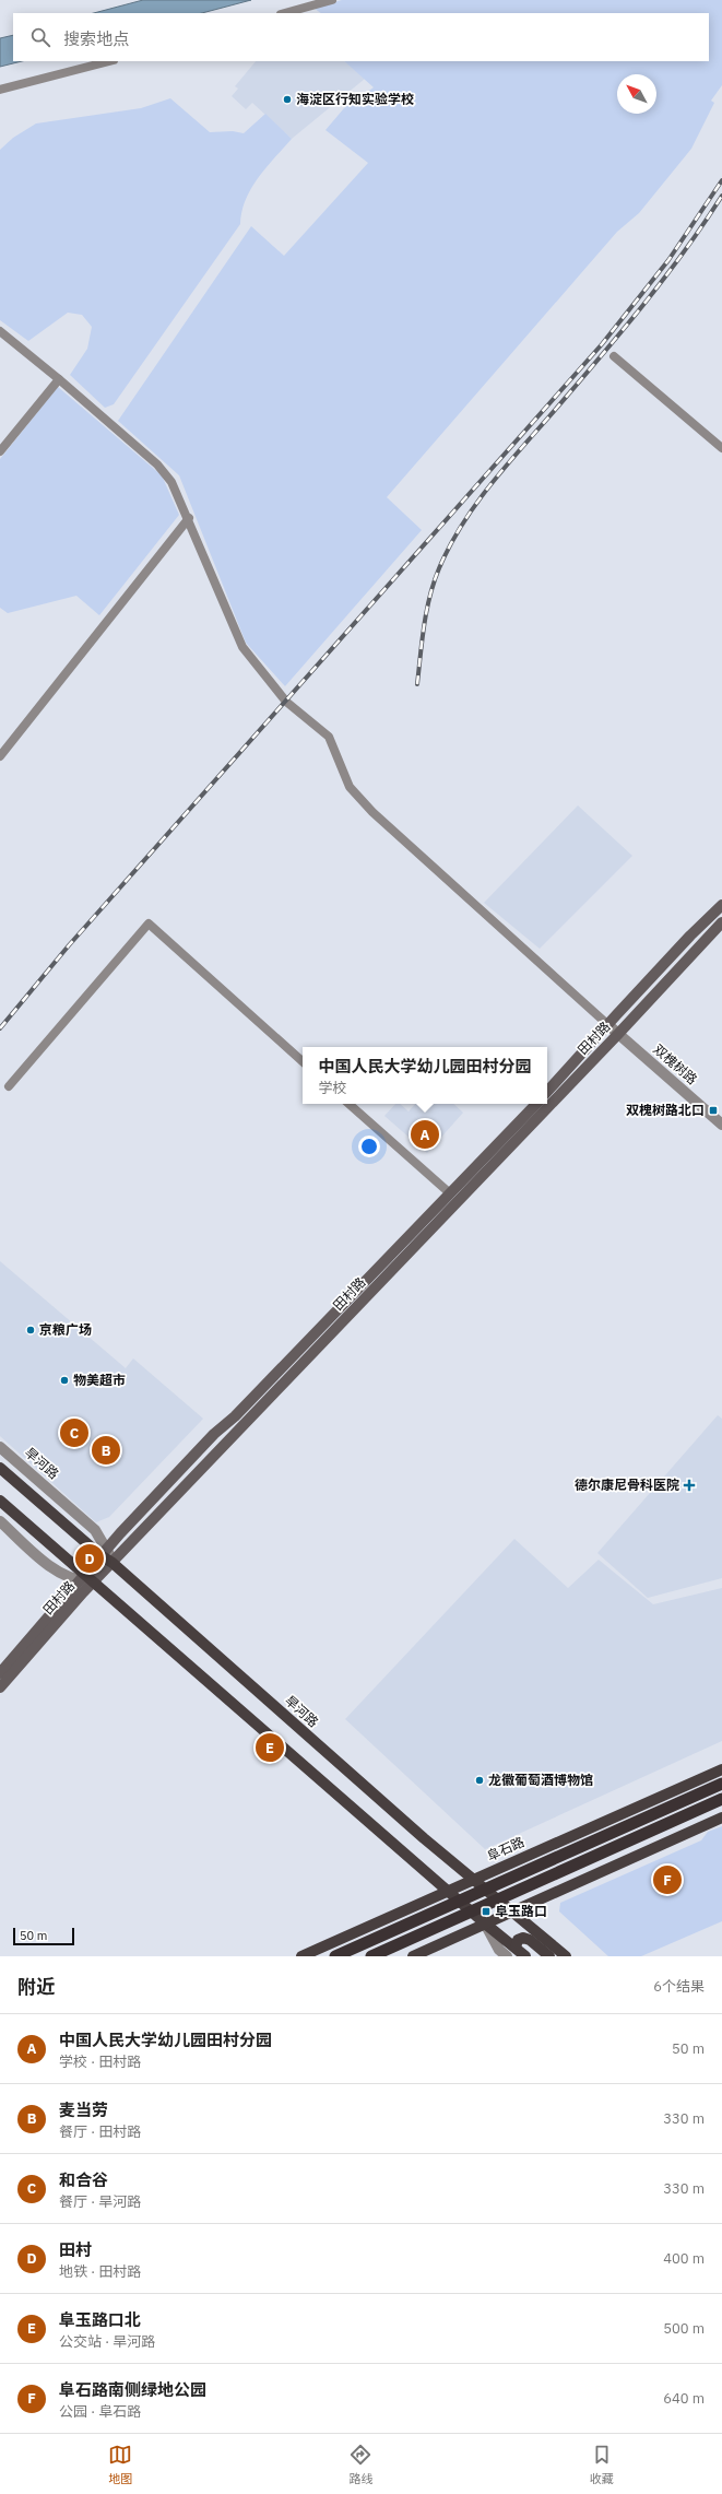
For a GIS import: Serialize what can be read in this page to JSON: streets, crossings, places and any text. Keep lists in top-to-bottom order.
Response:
{
  "streets": {
    "main road": ["田村路", "旱河路", "阜石路"],
    "street": ["双槐树路"]
  },
  "crossings": [
    ["田村路", "双槐树路"],
    ["田村路", "旱河路"],
    ["旱河路", "阜石路"]
  ],
  "places": {
    "other": [
      "海淀区行知实验学校",
      "京粮广场",
      "物美超市",
      "龙徽葡萄酒博物馆"
    ],
    "transit": ["双槐树路北口", "阜玉路口"],
    "health": ["德尔康尼骨科医院"]
  },
  "scale_bar": "50 m",
  "north": "top left",
  "page": {
    "search": "搜索地点",
    "popup": ["中国人民大学幼儿园田村分园", "学校"],
    "pins": [
      "A",
      "C",
      "B",
      "D",
      "E",
      "F"
    ],
    "scale": "50 m",
    "heading": ["附近", "6个结果"],
    "list": [
      {
        "mark": "A",
        "name": "中国人民大学幼儿园田村分园",
        "note": "学校 · 田村路",
        "value": "50 m"
      },
      {
        "mark": "B",
        "name": "麦当劳",
        "note": "餐厅 · 田村路",
        "value": "330 m"
      },
      {
        "mark": "C",
        "name": "和合谷",
        "note": "餐厅 · 旱河路",
        "value": "330 m"
      },
      {
        "mark": "D",
        "name": "田村",
        "note": "地铁 · 田村路",
        "value": "400 m"
      },
      {
        "mark": "E",
        "name": "阜玉路口北",
        "note": "公交站 · 旱河路",
        "value": "500 m"
      },
      {
        "mark": "F",
        "name": "阜石路南侧绿地公园",
        "note": "公园 · 阜石路",
        "value": "640 m"
      }
    ],
    "nav": ["地图", "路线", "收藏"]
  }
}
